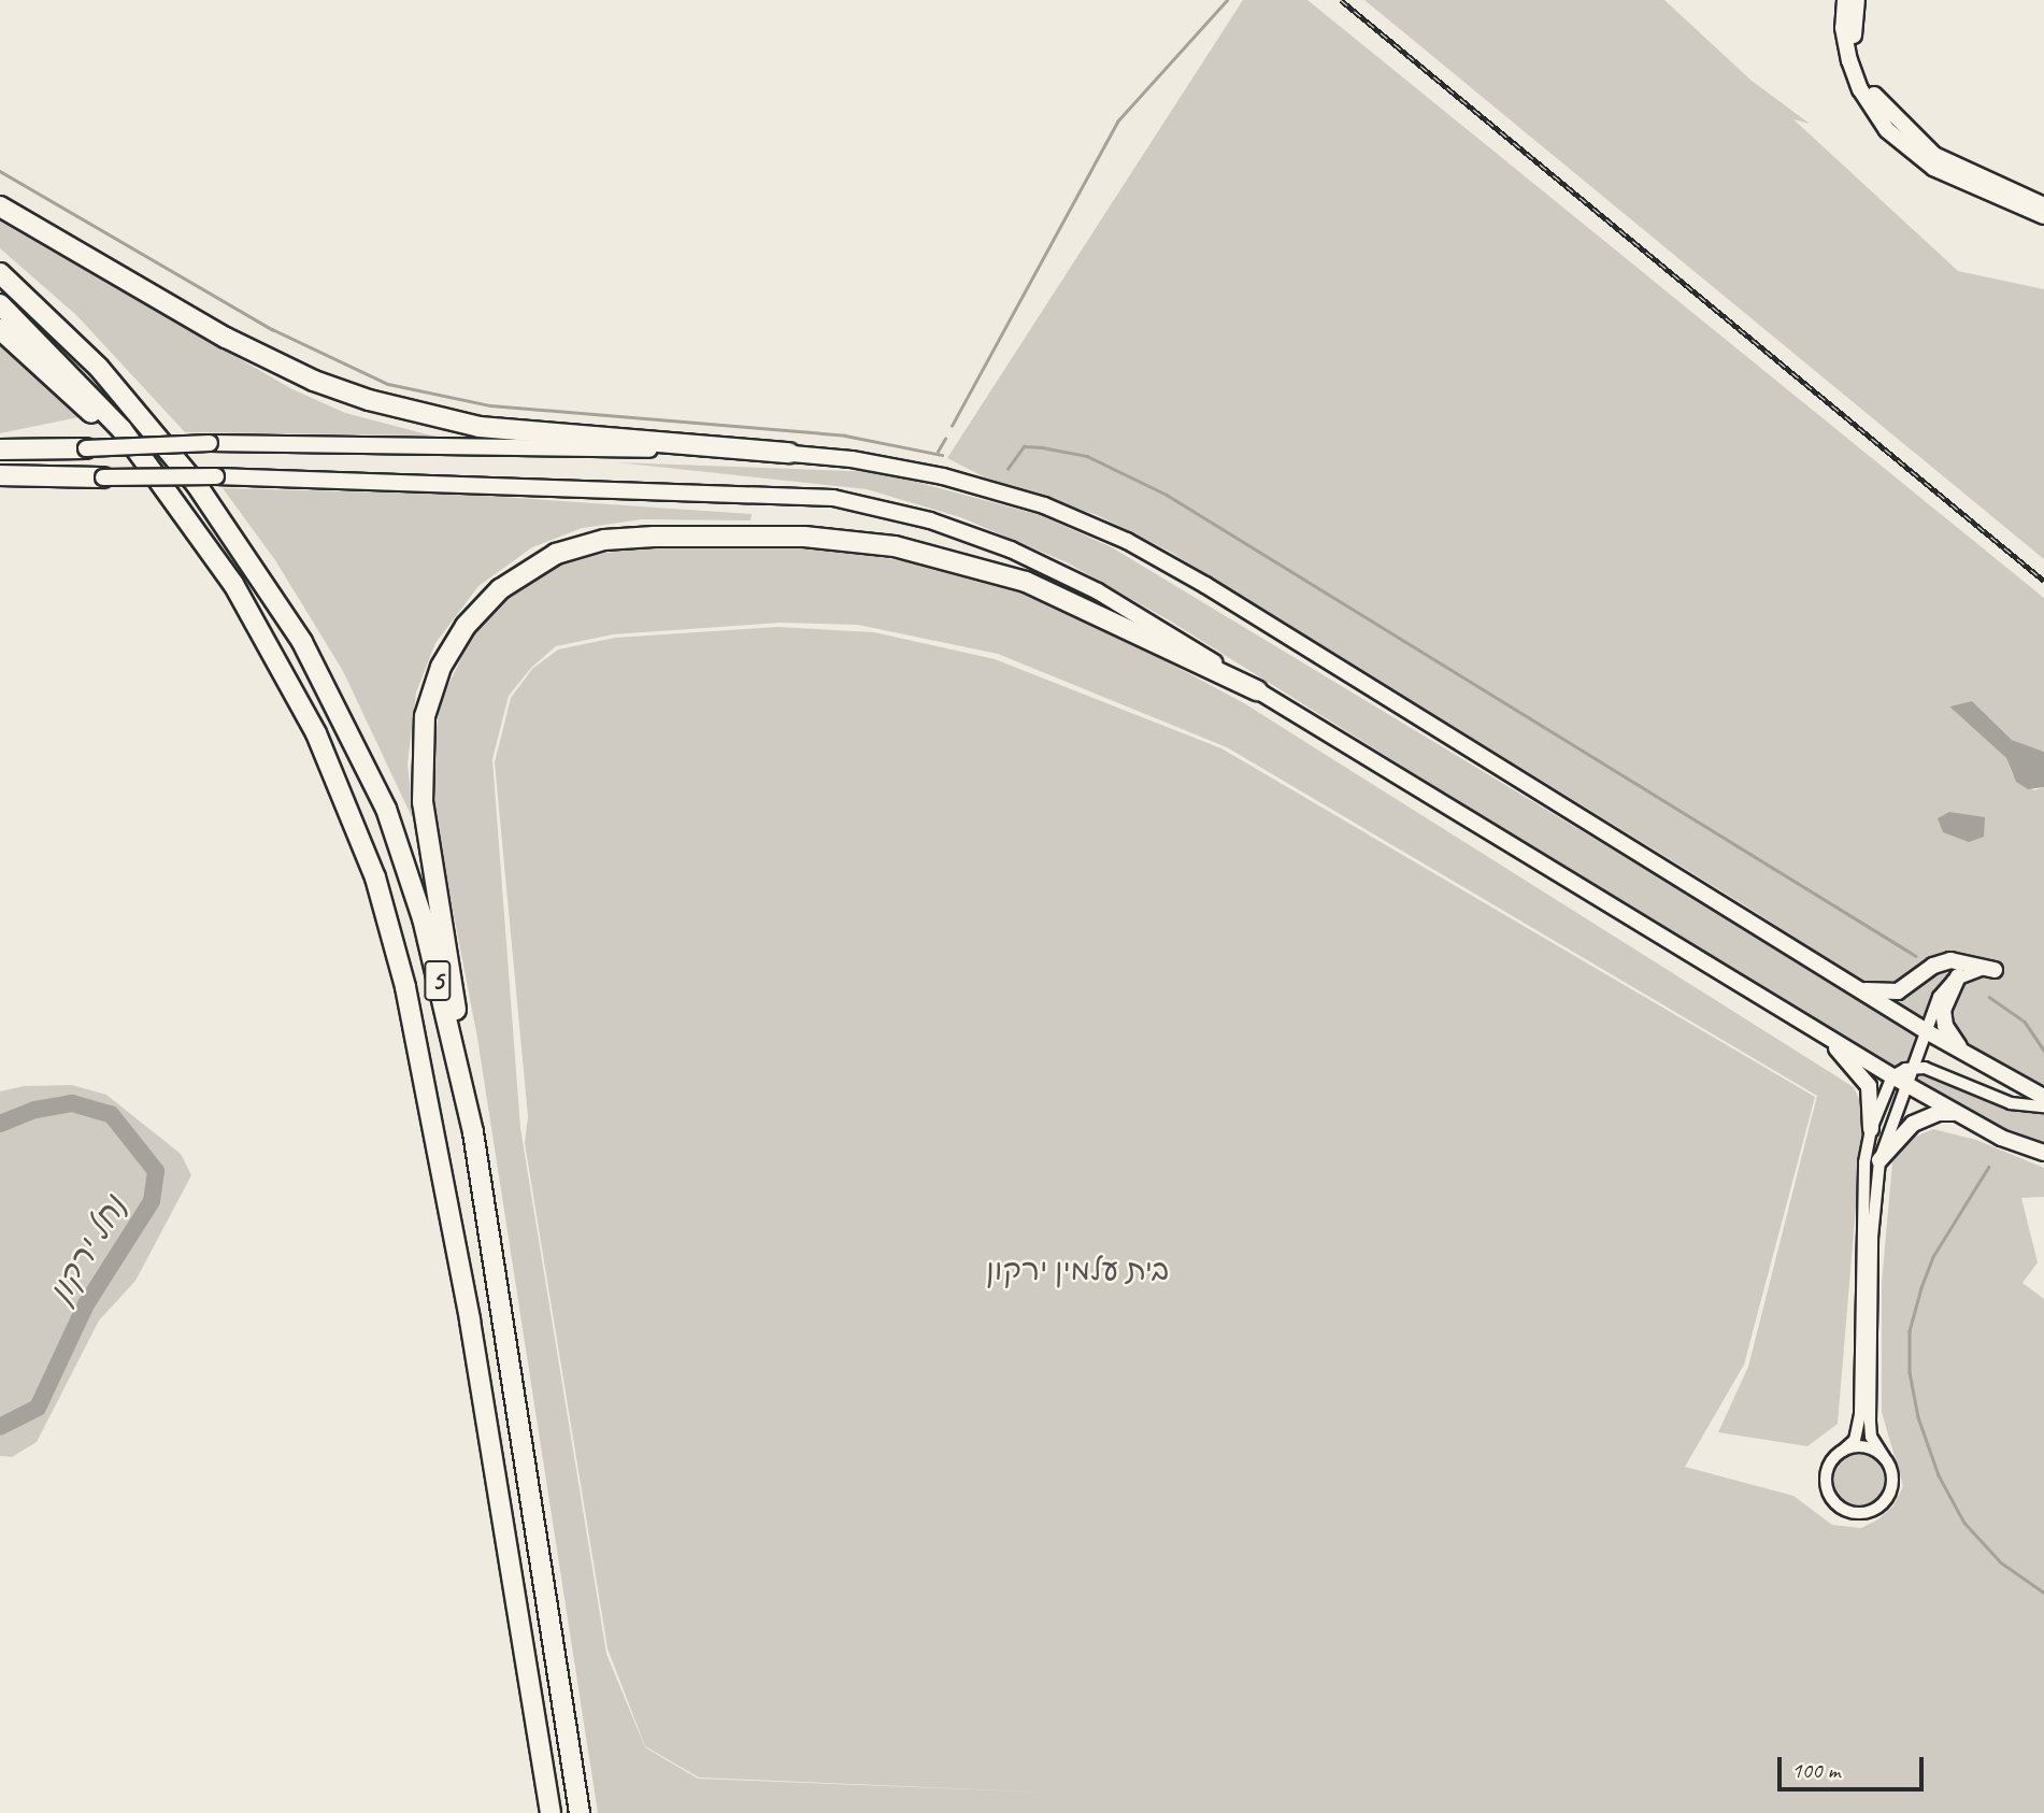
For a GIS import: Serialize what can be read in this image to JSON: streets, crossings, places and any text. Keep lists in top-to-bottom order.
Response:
{
  "streets": {
    "highway": ["5"]
  },
  "water": ["נחל ירקון"],
  "parks": ["בית עלמין ירקון"],
  "scale_bar": "100 m"
}
